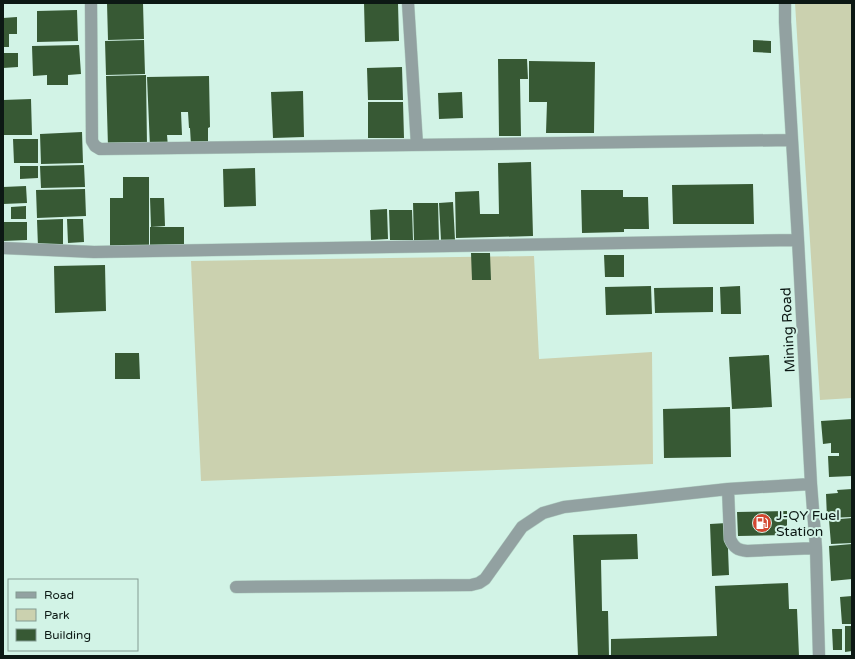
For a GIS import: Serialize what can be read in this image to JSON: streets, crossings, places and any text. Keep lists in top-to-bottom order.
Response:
{
  "streets": {
    "street": ["Mining Road"]
  },
  "places": {
    "fuel station": ["J-QY Fuel Station"]
  },
  "legend": ["Road", "Park", "Building"]
}
